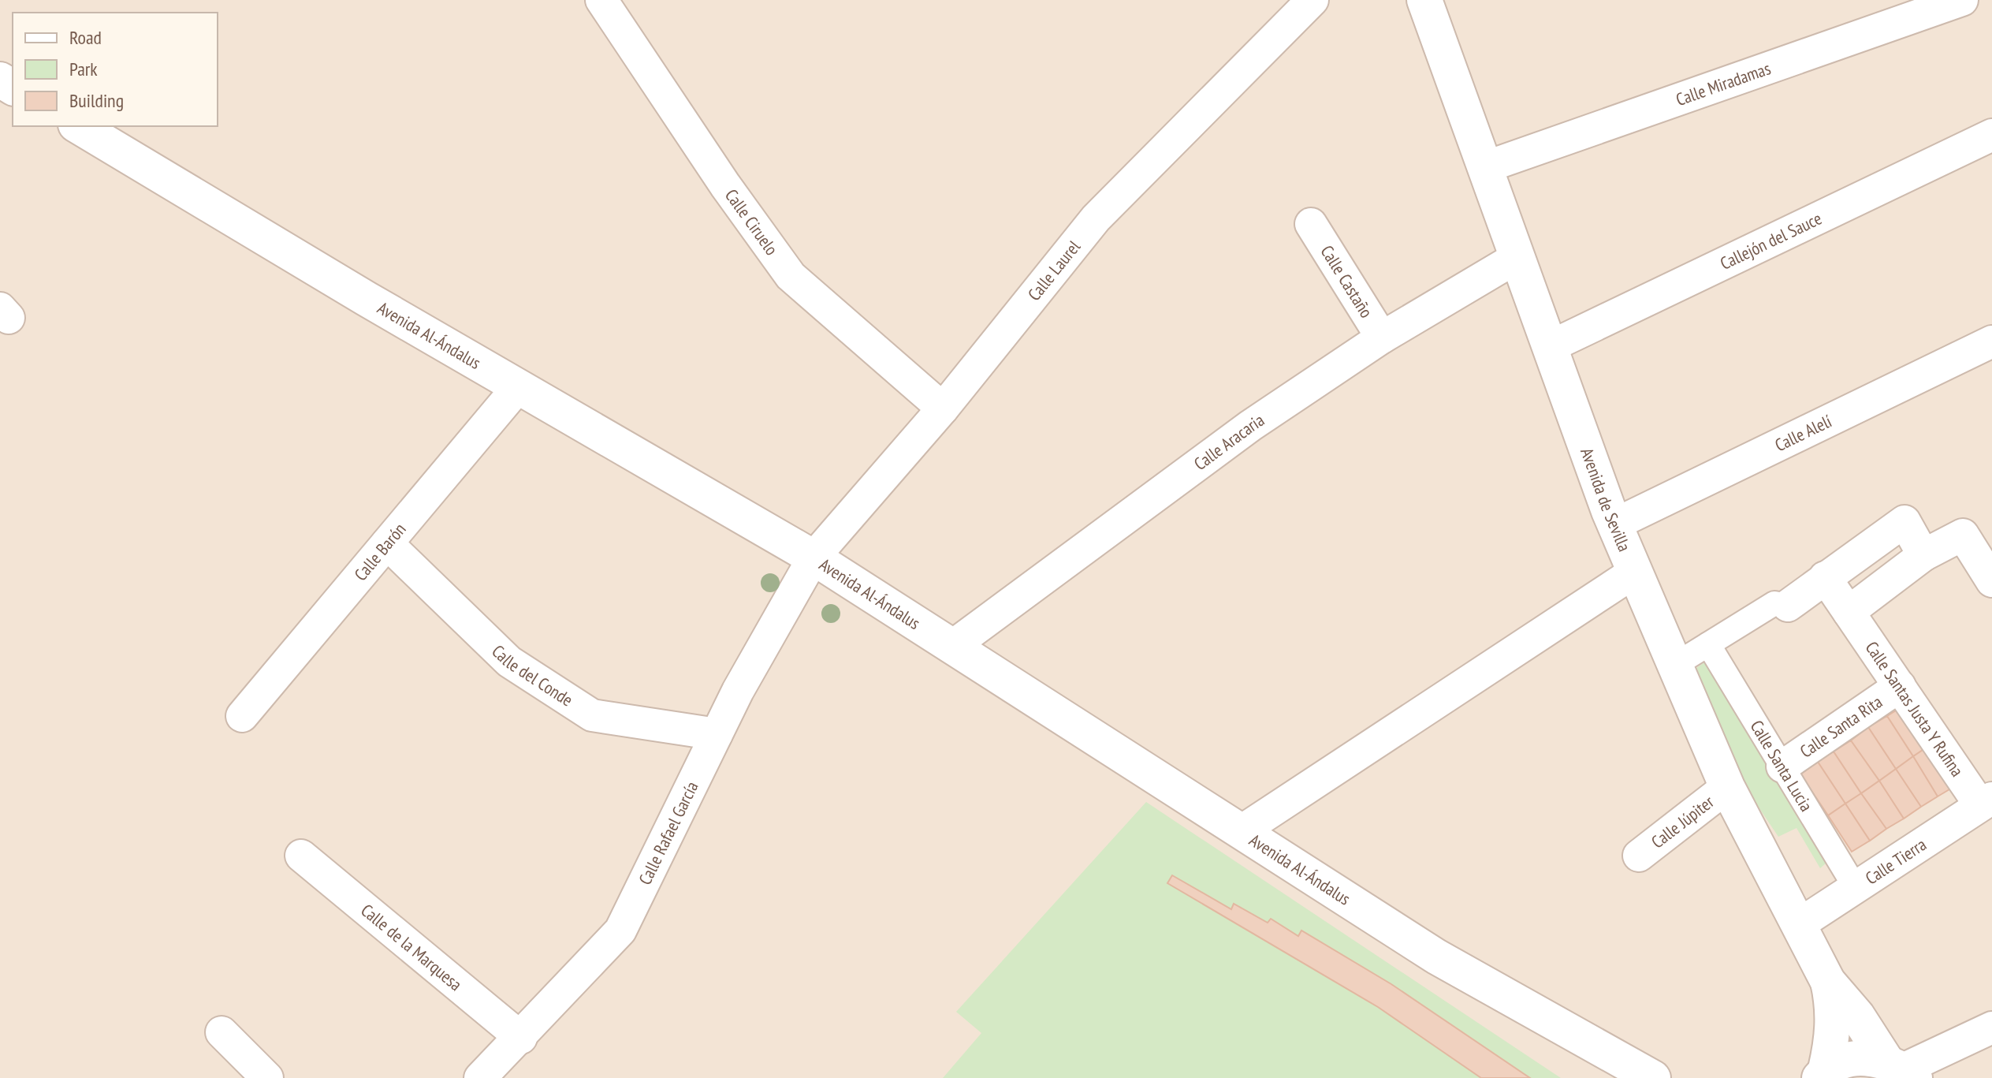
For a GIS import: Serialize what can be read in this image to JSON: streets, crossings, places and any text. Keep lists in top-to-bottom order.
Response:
{
  "streets": {
    "street": [
      "Calle Miradamas",
      "Calle Ciruelo",
      "Callejón del Sauce",
      "Calle Laurel",
      "Calle Castaño",
      "Avenida Al-Ándalus",
      "Calle Alelí",
      "Calle Aracaria",
      "Avenida de Sevilla",
      "Calle Barón",
      "Calle del Conde",
      "Calle Santas Justa Y Rufina",
      "Calle Santa Rita",
      "Calle Santa Lucia",
      "Calle Júpiter",
      "Calle Rafael García",
      "Calle Tierra",
      "Calle de la Marquesa"
    ]
  },
  "crossings": [
    ["Calle Miradamas", "Avenida de Sevilla"],
    ["Calle Ciruelo", "Calle Laurel"],
    ["Callejón del Sauce", "Avenida de Sevilla"],
    ["Calle Laurel", "Avenida Al-Ándalus"],
    ["Calle Laurel", "Calle Rafael García"],
    ["Calle Castaño", "Calle Aracaria"],
    ["Avenida Al-Ándalus", "Calle Aracaria"],
    ["Avenida Al-Ándalus", "Calle Barón"],
    ["Avenida Al-Ándalus", "Calle Rafael García"],
    ["Calle Alelí", "Avenida de Sevilla"],
    ["Calle Aracaria", "Avenida de Sevilla"],
    ["Avenida de Sevilla", "Calle Júpiter"],
    ["Avenida de Sevilla", "Calle Tierra"],
    ["Calle Barón", "Calle del Conde"],
    ["Calle del Conde", "Calle Rafael García"],
    ["Calle Santas Justa Y Rufina", "Calle Santa Rita"],
    ["Calle Santas Justa Y Rufina", "Calle Tierra"],
    ["Calle Santa Rita", "Calle Santa Lucia"],
    ["Calle Santa Lucia", "Calle Tierra"],
    ["Calle Rafael García", "Calle de la Marquesa"]
  ],
  "legend": ["Road", "Park", "Building"]
}
